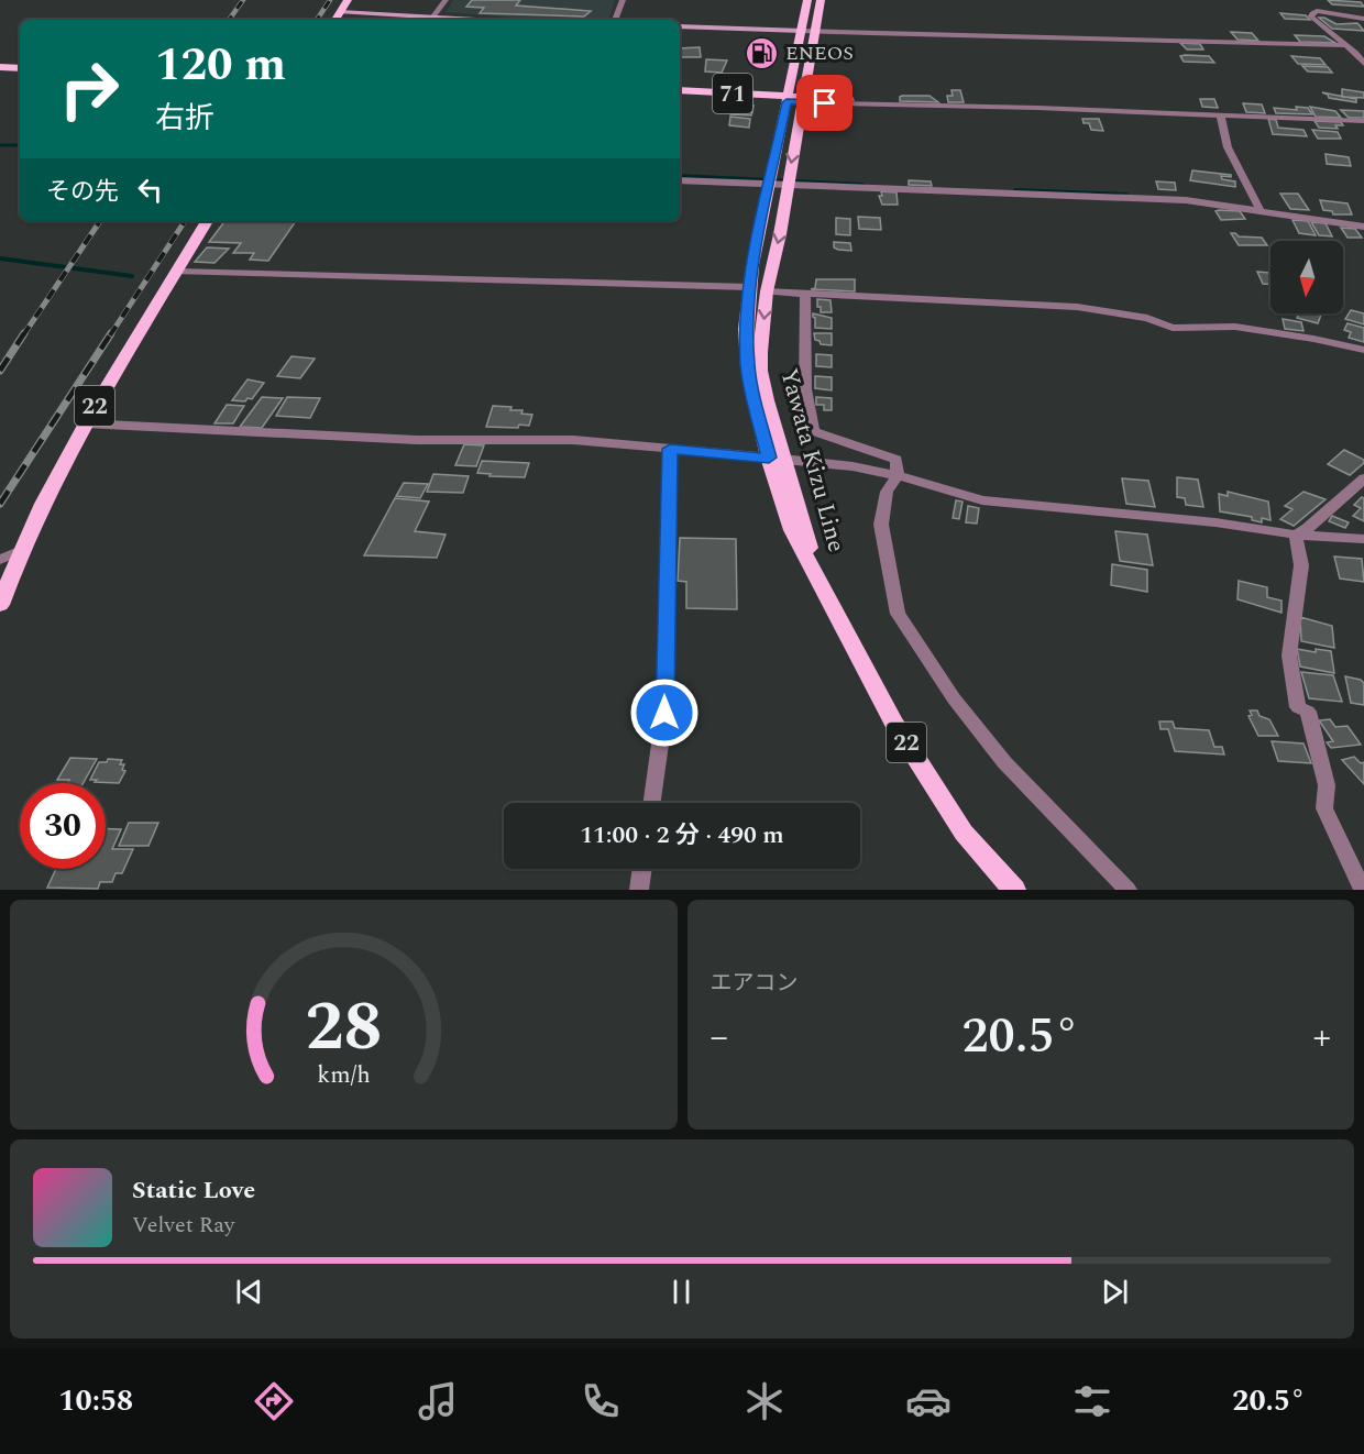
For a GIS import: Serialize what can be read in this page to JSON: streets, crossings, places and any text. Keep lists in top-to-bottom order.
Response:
{
  "streets": {
    "main road": ["71", "22", "Yawata Kizu Line"]
  },
  "crossings": [
    ["71", "Yawata Kizu Line"]
  ],
  "places": {
    "fuel station": ["ENEOS"]
  },
  "north": "bottom",
  "page": {
    "turn": ["120 m", "右折"],
    "then": "その先",
    "limit": "30",
    "trip": "11:00 · 2 分 · 490 m",
    "tile": "エアコン",
    "heat": ["−", "20.5°", "+"],
    "song": ["Static Love", "Velvet Ray"],
    "tabs": ["10:58", "20.5°"],
    "gauge": ["28", "km/h"]
  }
}
